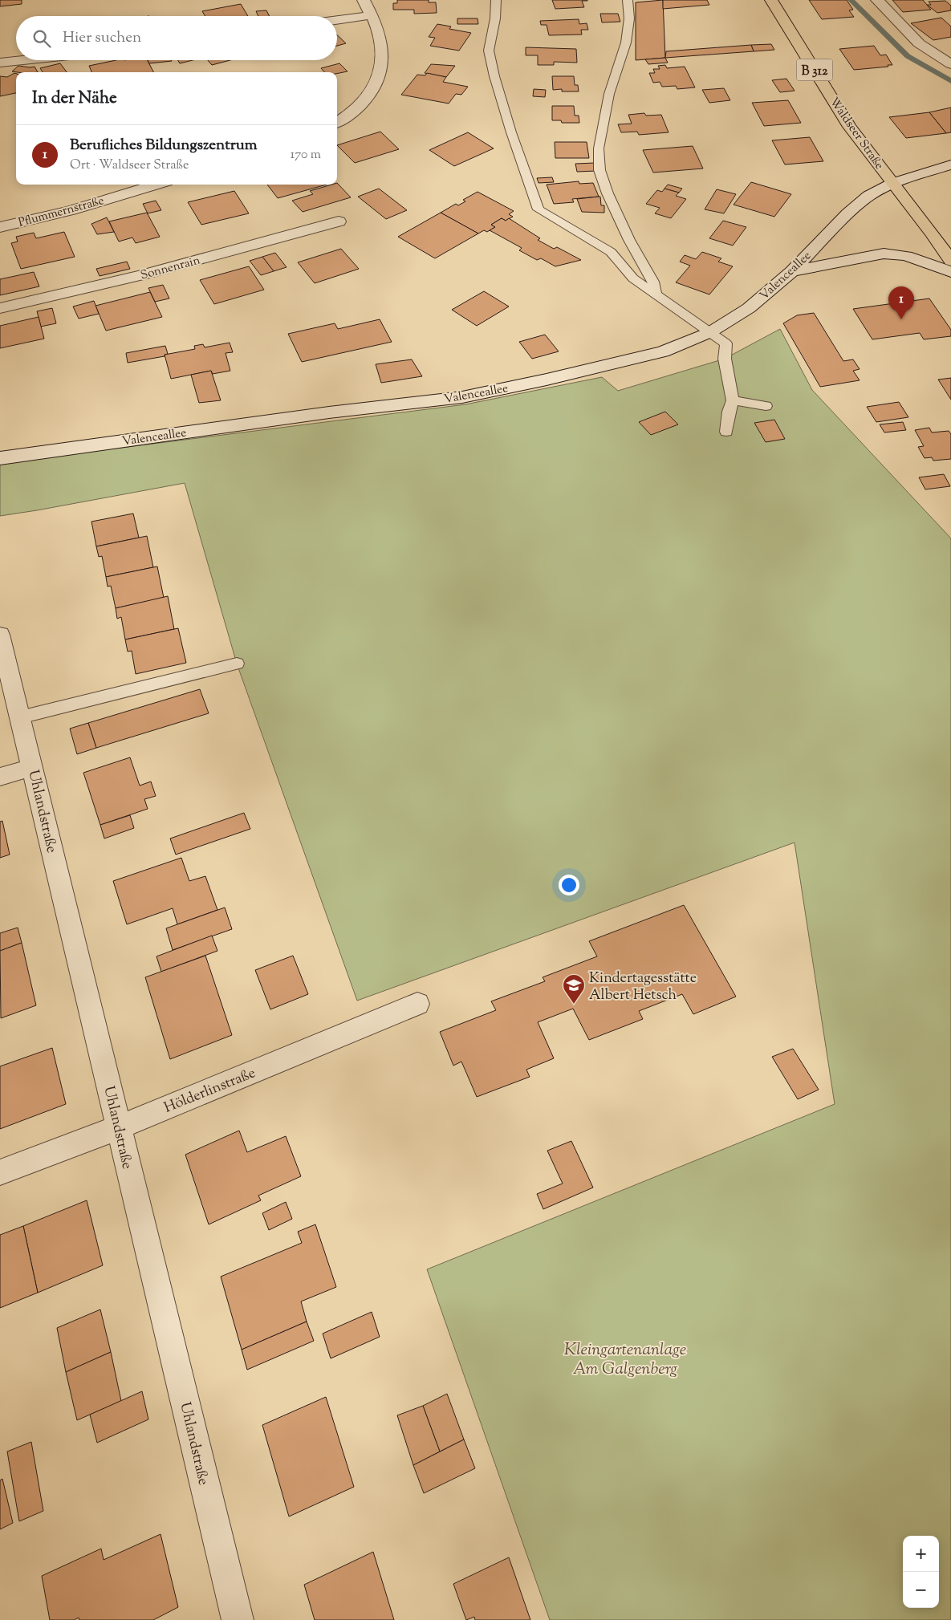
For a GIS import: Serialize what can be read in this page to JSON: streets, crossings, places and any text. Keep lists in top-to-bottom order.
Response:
{
  "streets": {
    "main road": ["B 312", "Waldseer Straße"],
    "street": [
      "Pflummernstraße",
      "Sonnenrain",
      "Valenceallee",
      "Uhlandstraße",
      "Hölderlinstraße"
    ]
  },
  "crossings": [
    ["Waldseer Straße", "Valenceallee"],
    ["Uhlandstraße", "Hölderlinstraße"]
  ],
  "parks": ["Kleingartenanlage Am Galgenberg"],
  "places": {
    "school or university": ["Kindertagesstätte Albert Hetsch"]
  },
  "page": {
    "search": "Hier suchen",
    "heading": "In der Nähe",
    "list": [
      {
        "mark": "1",
        "name": "Berufliches Bildungszentrum",
        "note": "Ort · Waldseer Straße",
        "value": "170 m"
      }
    ],
    "pins": "1",
    "map_buttons": ["+", "−"]
  }
}
